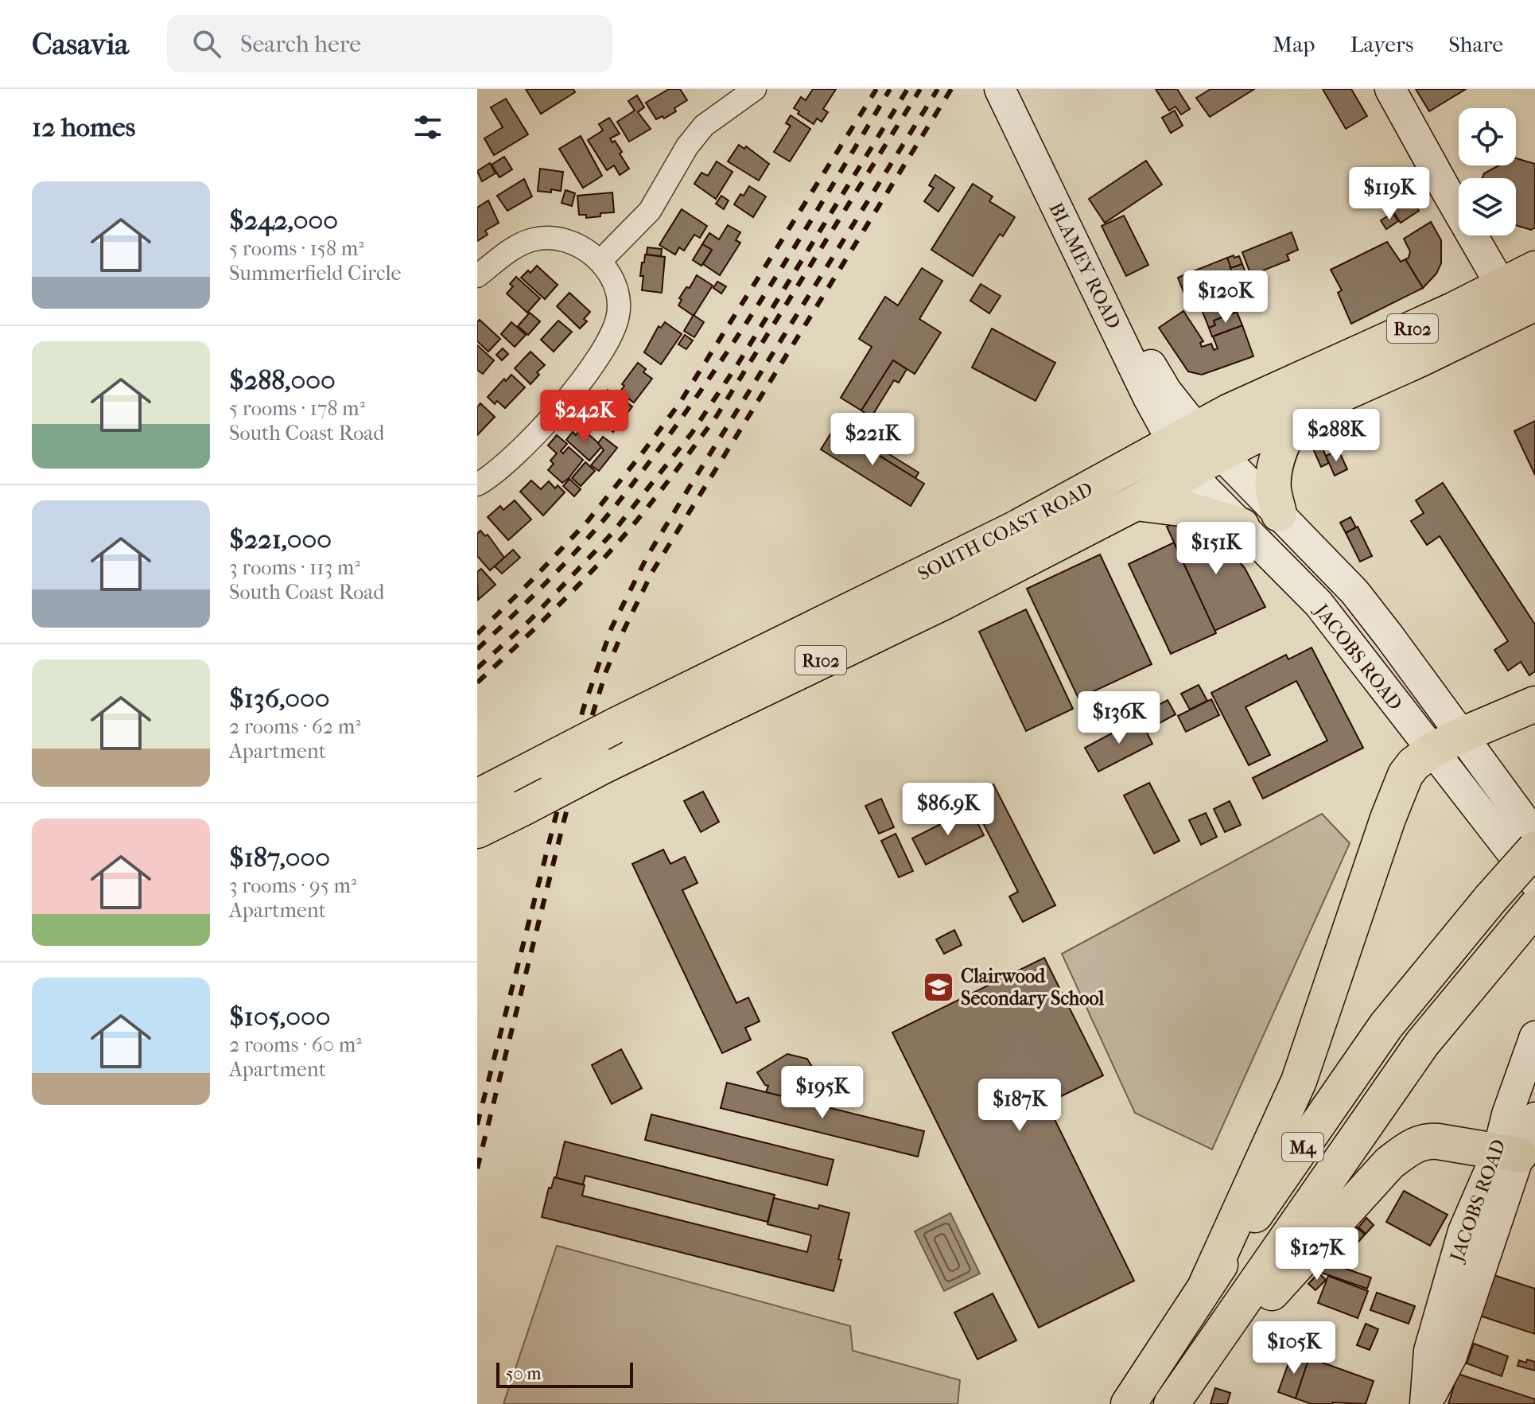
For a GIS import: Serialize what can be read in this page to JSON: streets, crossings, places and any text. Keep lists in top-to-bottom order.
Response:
{
  "streets": {
    "highway": ["R102", "SOUTH COAST ROAD", "M4"],
    "street": ["BLAMEY ROAD", "JACOBS ROAD"]
  },
  "crossings": [
    ["BLAMEY ROAD", "SOUTH COAST ROAD"],
    ["BLAMEY ROAD", "JACOBS ROAD"],
    ["SOUTH COAST ROAD", "JACOBS ROAD"]
  ],
  "places": {
    "school or university": ["Clairwood Secondary School"]
  },
  "scale_bar": "50 m",
  "page": {
    "header": "Casavia",
    "search": "Search here",
    "nav": ["Map", "Layers", "Share"],
    "heading": "12 homes",
    "list": [
      {
        "name": "$242,000",
        "note": "5 rooms · 158 m² · Summerfield Circle"
      },
      {
        "name": "$288,000",
        "note": "5 rooms · 178 m² · South Coast Road"
      },
      {
        "name": "$221,000",
        "note": "3 rooms · 113 m² · South Coast Road"
      },
      {
        "name": "$136,000",
        "note": "2 rooms · 62 m² · Apartment"
      },
      {
        "name": "$187,000",
        "note": "3 rooms · 95 m² · Apartment"
      },
      {
        "name": "$105,000",
        "note": "2 rooms · 60 m² · Apartment"
      }
    ],
    "price": [
      "$119K",
      "$120K",
      "$242K",
      "$288K",
      "$221K",
      "$151K",
      "$136K",
      "$86.9K",
      "$195K",
      "$187K",
      "$127K",
      "$105K"
    ],
    "scale": "50 m"
  }
}
